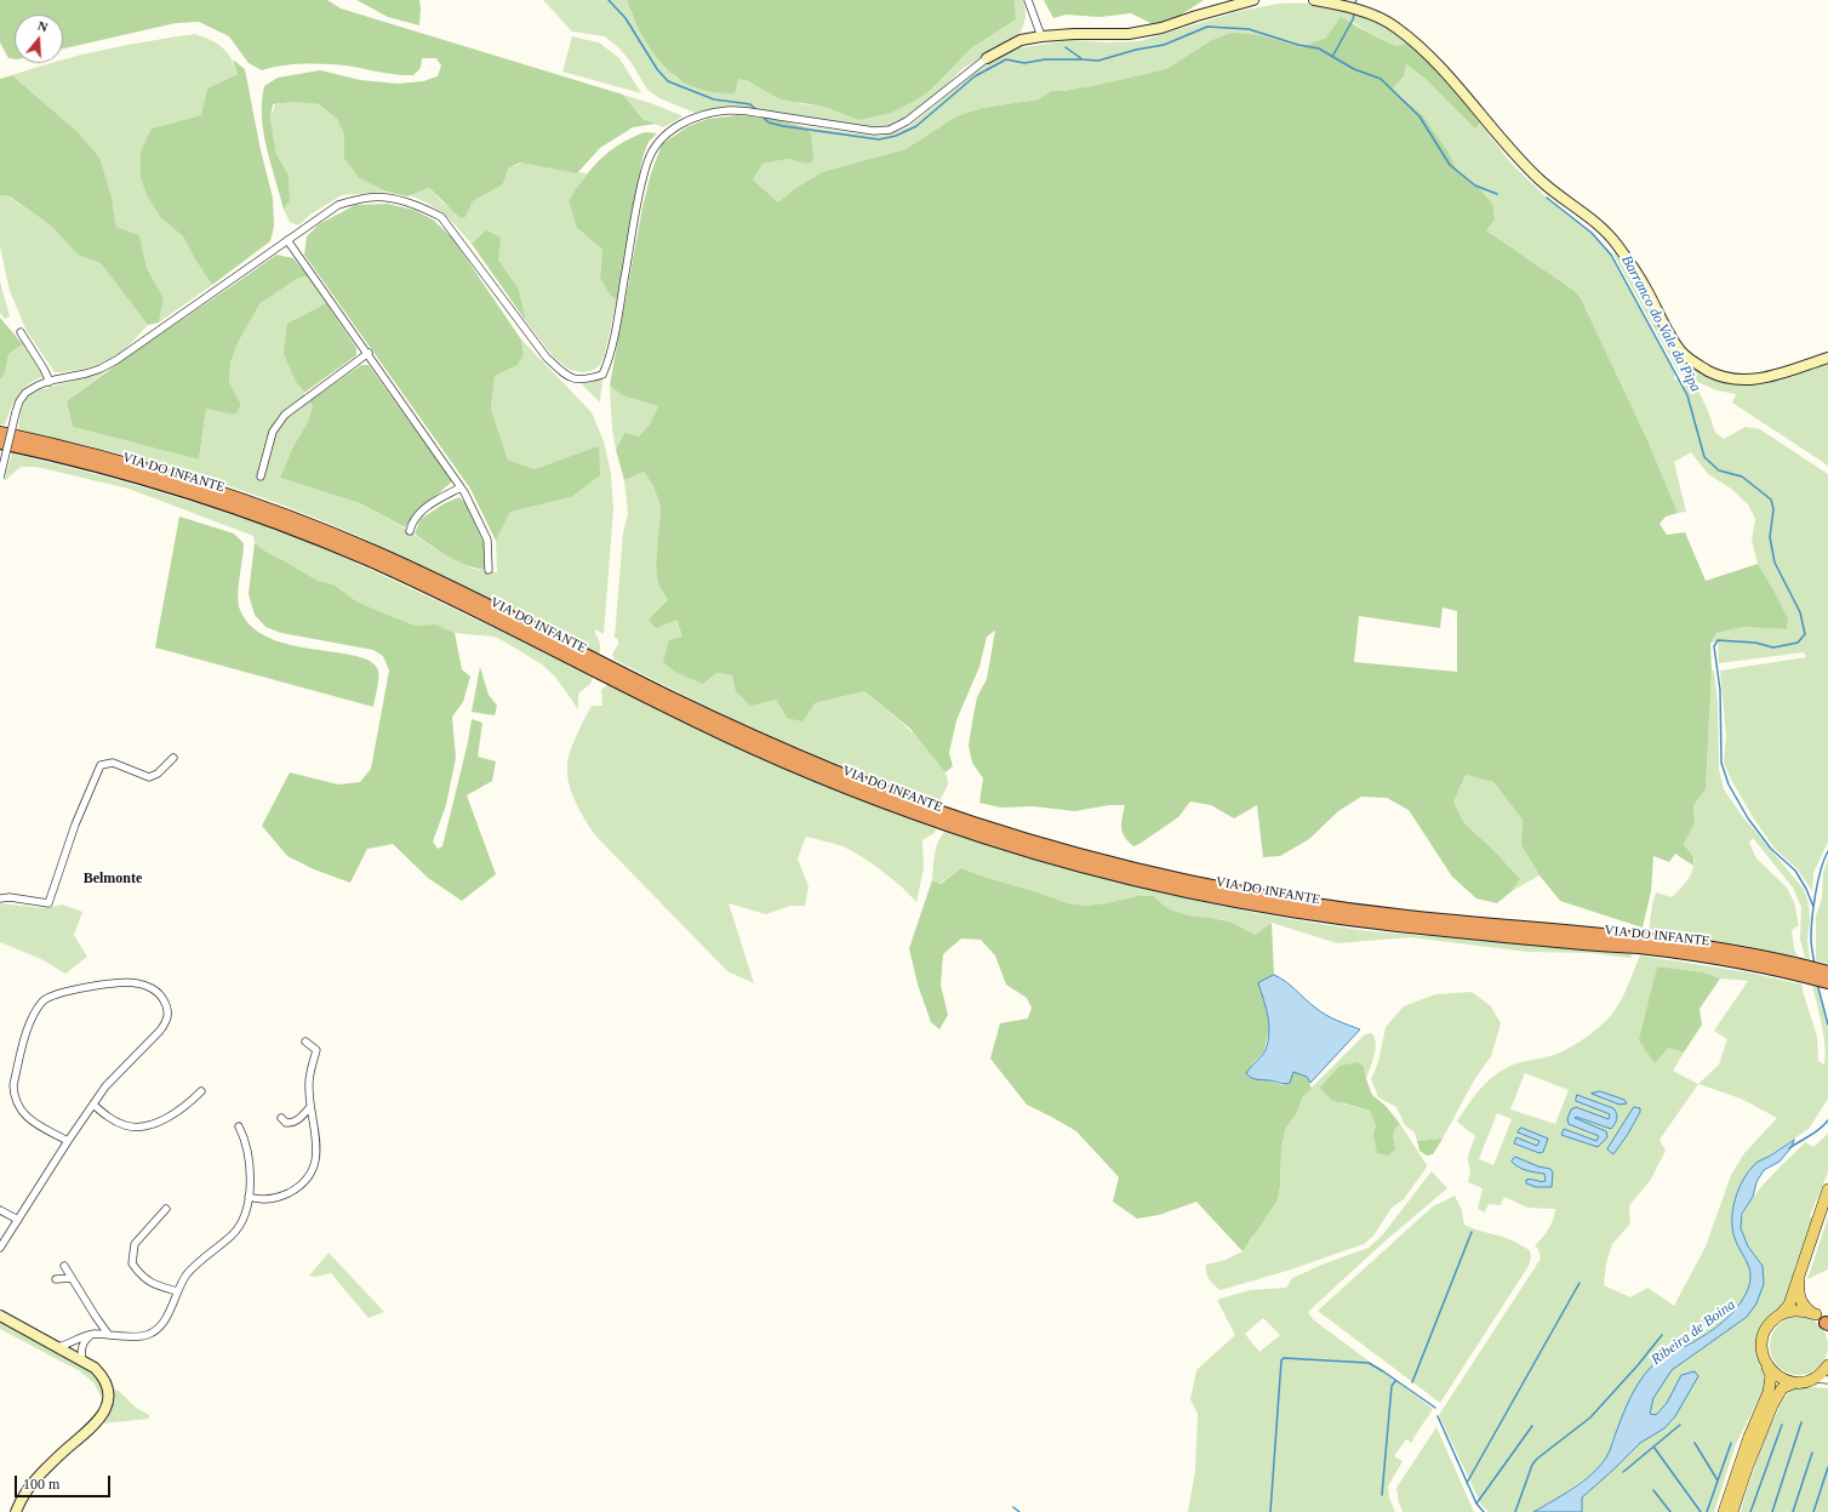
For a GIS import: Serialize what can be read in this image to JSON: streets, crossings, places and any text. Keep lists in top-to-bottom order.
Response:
{
  "streets": {
    "highway": ["VIA DO INFANTE"]
  },
  "districts": ["Belmonte"],
  "water": ["Barranco do Vale da Pipa", "Ribeira de Boina"],
  "scale_bar": "100 m",
  "north": "top"
}
